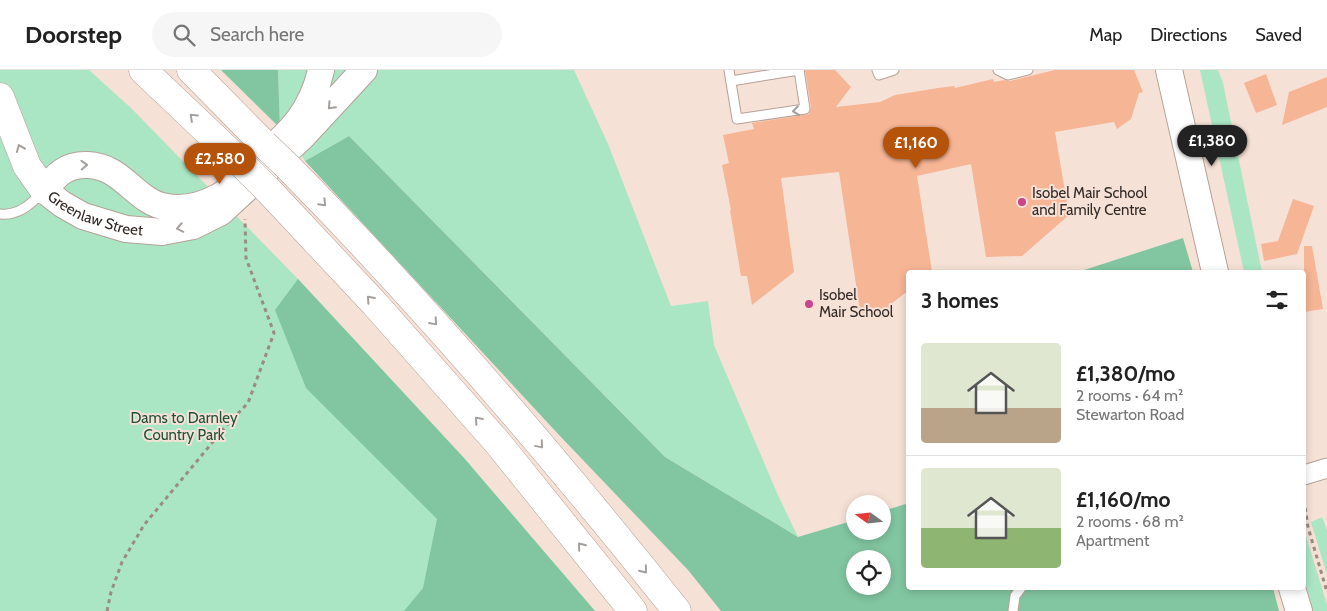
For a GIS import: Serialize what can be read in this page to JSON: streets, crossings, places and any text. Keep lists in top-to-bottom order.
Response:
{
  "streets": {
    "main road": ["Greenlaw Street"]
  },
  "parks": ["Dams to Darnley Country Park"],
  "places": ["Isobel Mair School and Family Centre", "Isobel Mair School"],
  "north": "left",
  "page": {
    "header": "Doorstep",
    "search": "Search here",
    "nav": ["Map", "Directions", "Saved"],
    "price": ["£1,380", "£1,160", "£2,580"],
    "heading": "3 homes",
    "list": [
      {
        "name": "£1,380/mo",
        "note": "2 rooms · 64 m² · Stewarton Road"
      },
      {
        "name": "£1,160/mo",
        "note": "2 rooms · 68 m² · Apartment"
      }
    ]
  }
}
